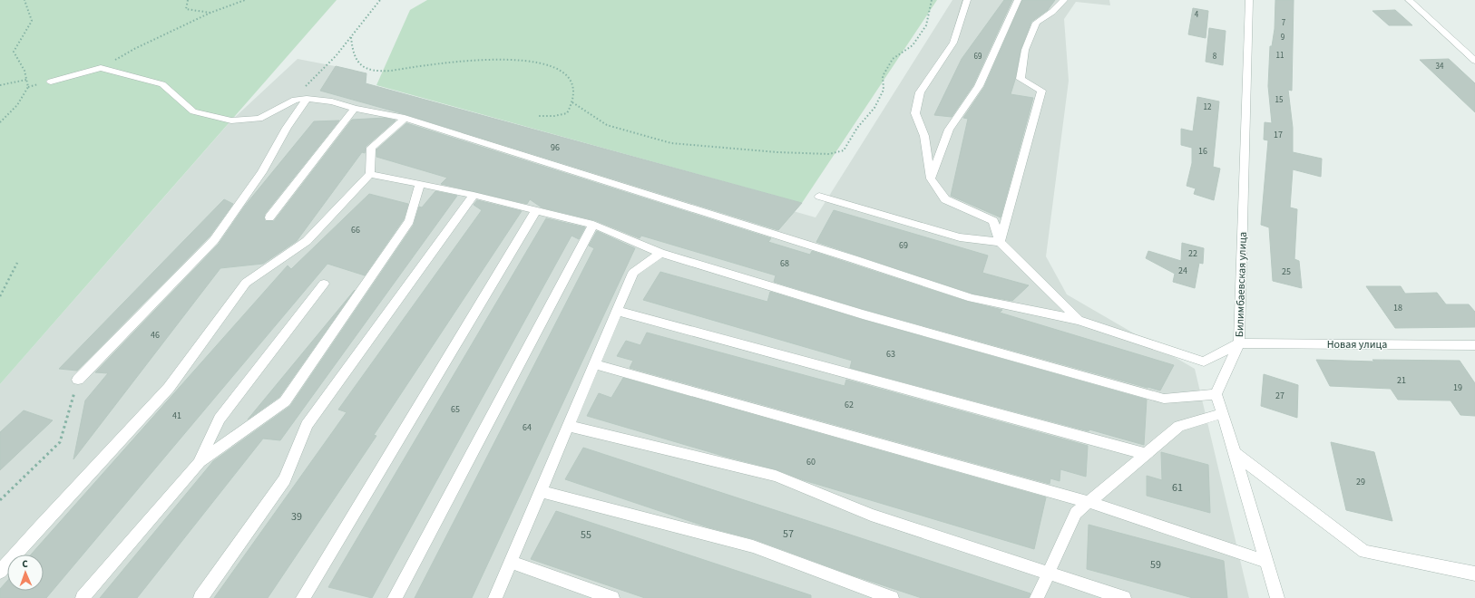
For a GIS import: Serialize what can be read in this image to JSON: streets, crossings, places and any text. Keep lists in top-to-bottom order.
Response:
{
  "streets": {
    "street": ["Билимбаевская улица", "Новая улица"]
  },
  "crossings": [
    ["Билимбаевская улица", "Новая улица"]
  ],
  "house_numbers": [
    "4",
    "7",
    "9",
    "11",
    "69",
    "8",
    "34",
    "15",
    "12",
    "17",
    "96",
    "16",
    "66",
    "69",
    "22",
    "68",
    "24",
    "25",
    "18",
    "46",
    "63",
    "21",
    "19",
    "27",
    "62",
    "65",
    "41",
    "64",
    "60",
    "29",
    "61",
    "39",
    "57",
    "55",
    "59"
  ],
  "north": "top"
}
